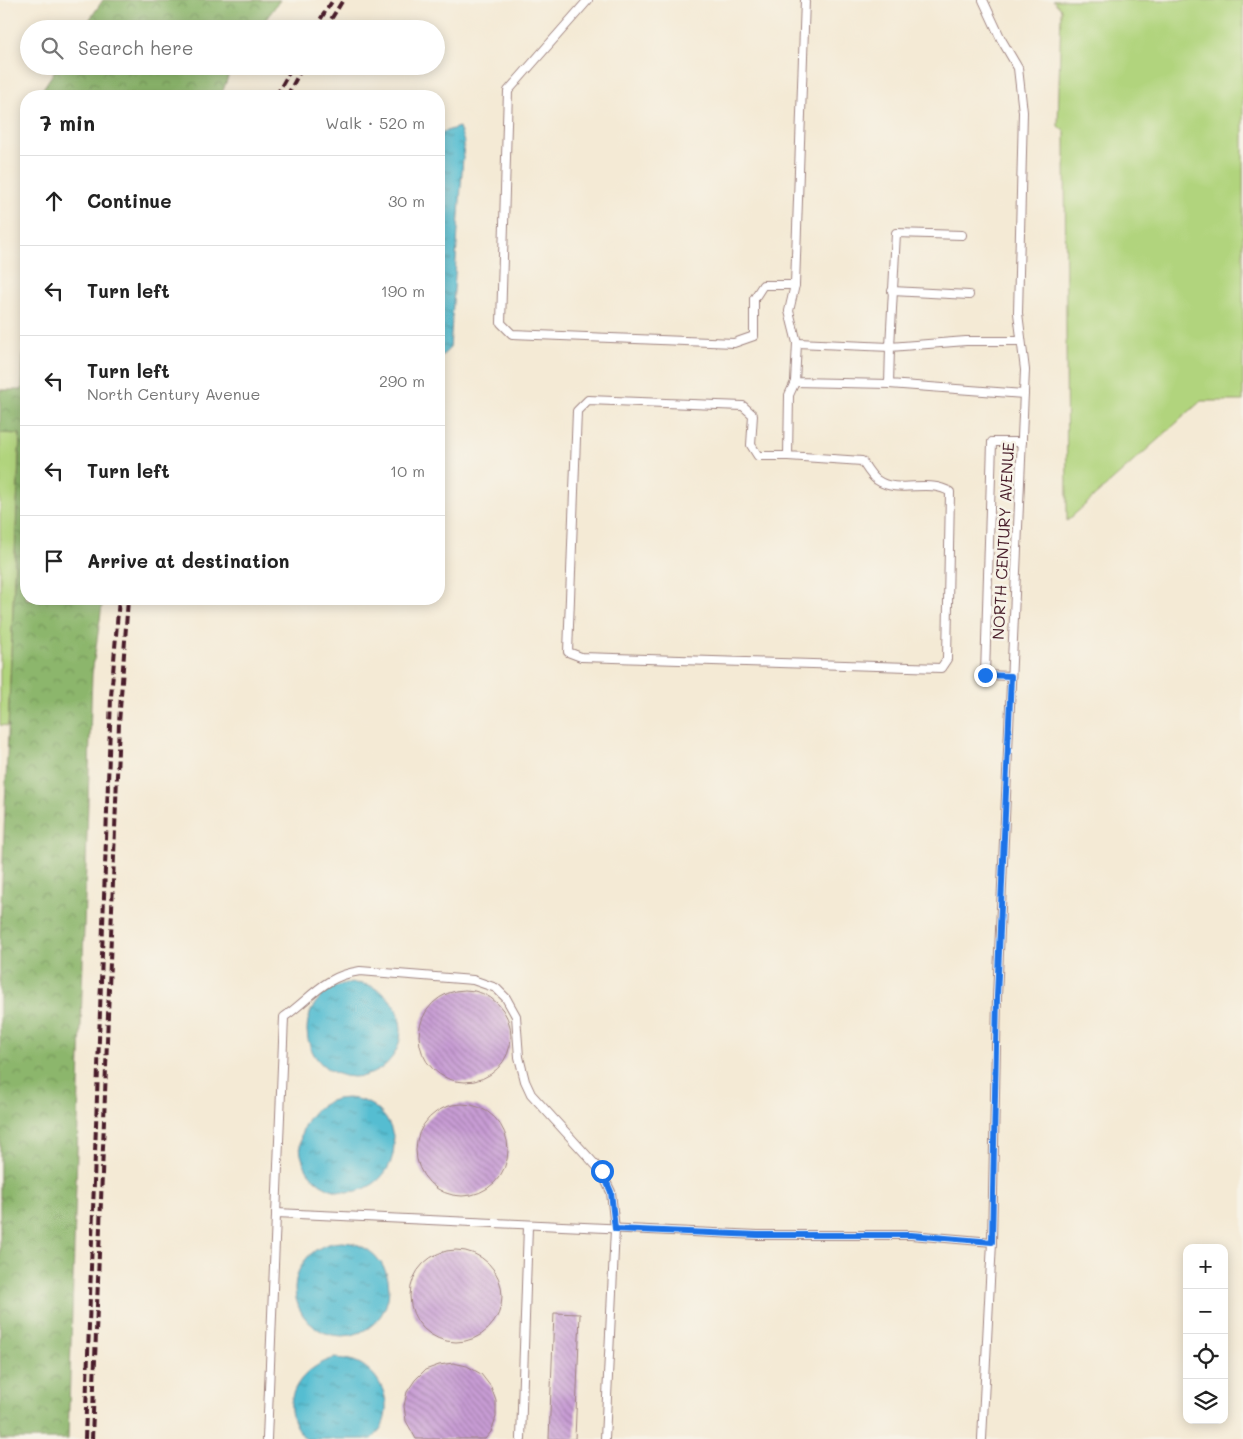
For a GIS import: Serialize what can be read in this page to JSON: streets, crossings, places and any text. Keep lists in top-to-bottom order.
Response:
{
  "streets": {
    "lane": ["NORTH CENTURY AVENUE"]
  },
  "page": {
    "search": "Search here",
    "heading": ["7 min", "Walk · 520 m"],
    "list": [
      ["Continue", "30 m"],
      ["Turn left", "190 m"],
      ["Turn left", "North Century Avenue", "290 m"],
      ["Turn left", "10 m"],
      "Arrive at destination"
    ],
    "map_buttons": ["+", "−"]
  }
}
